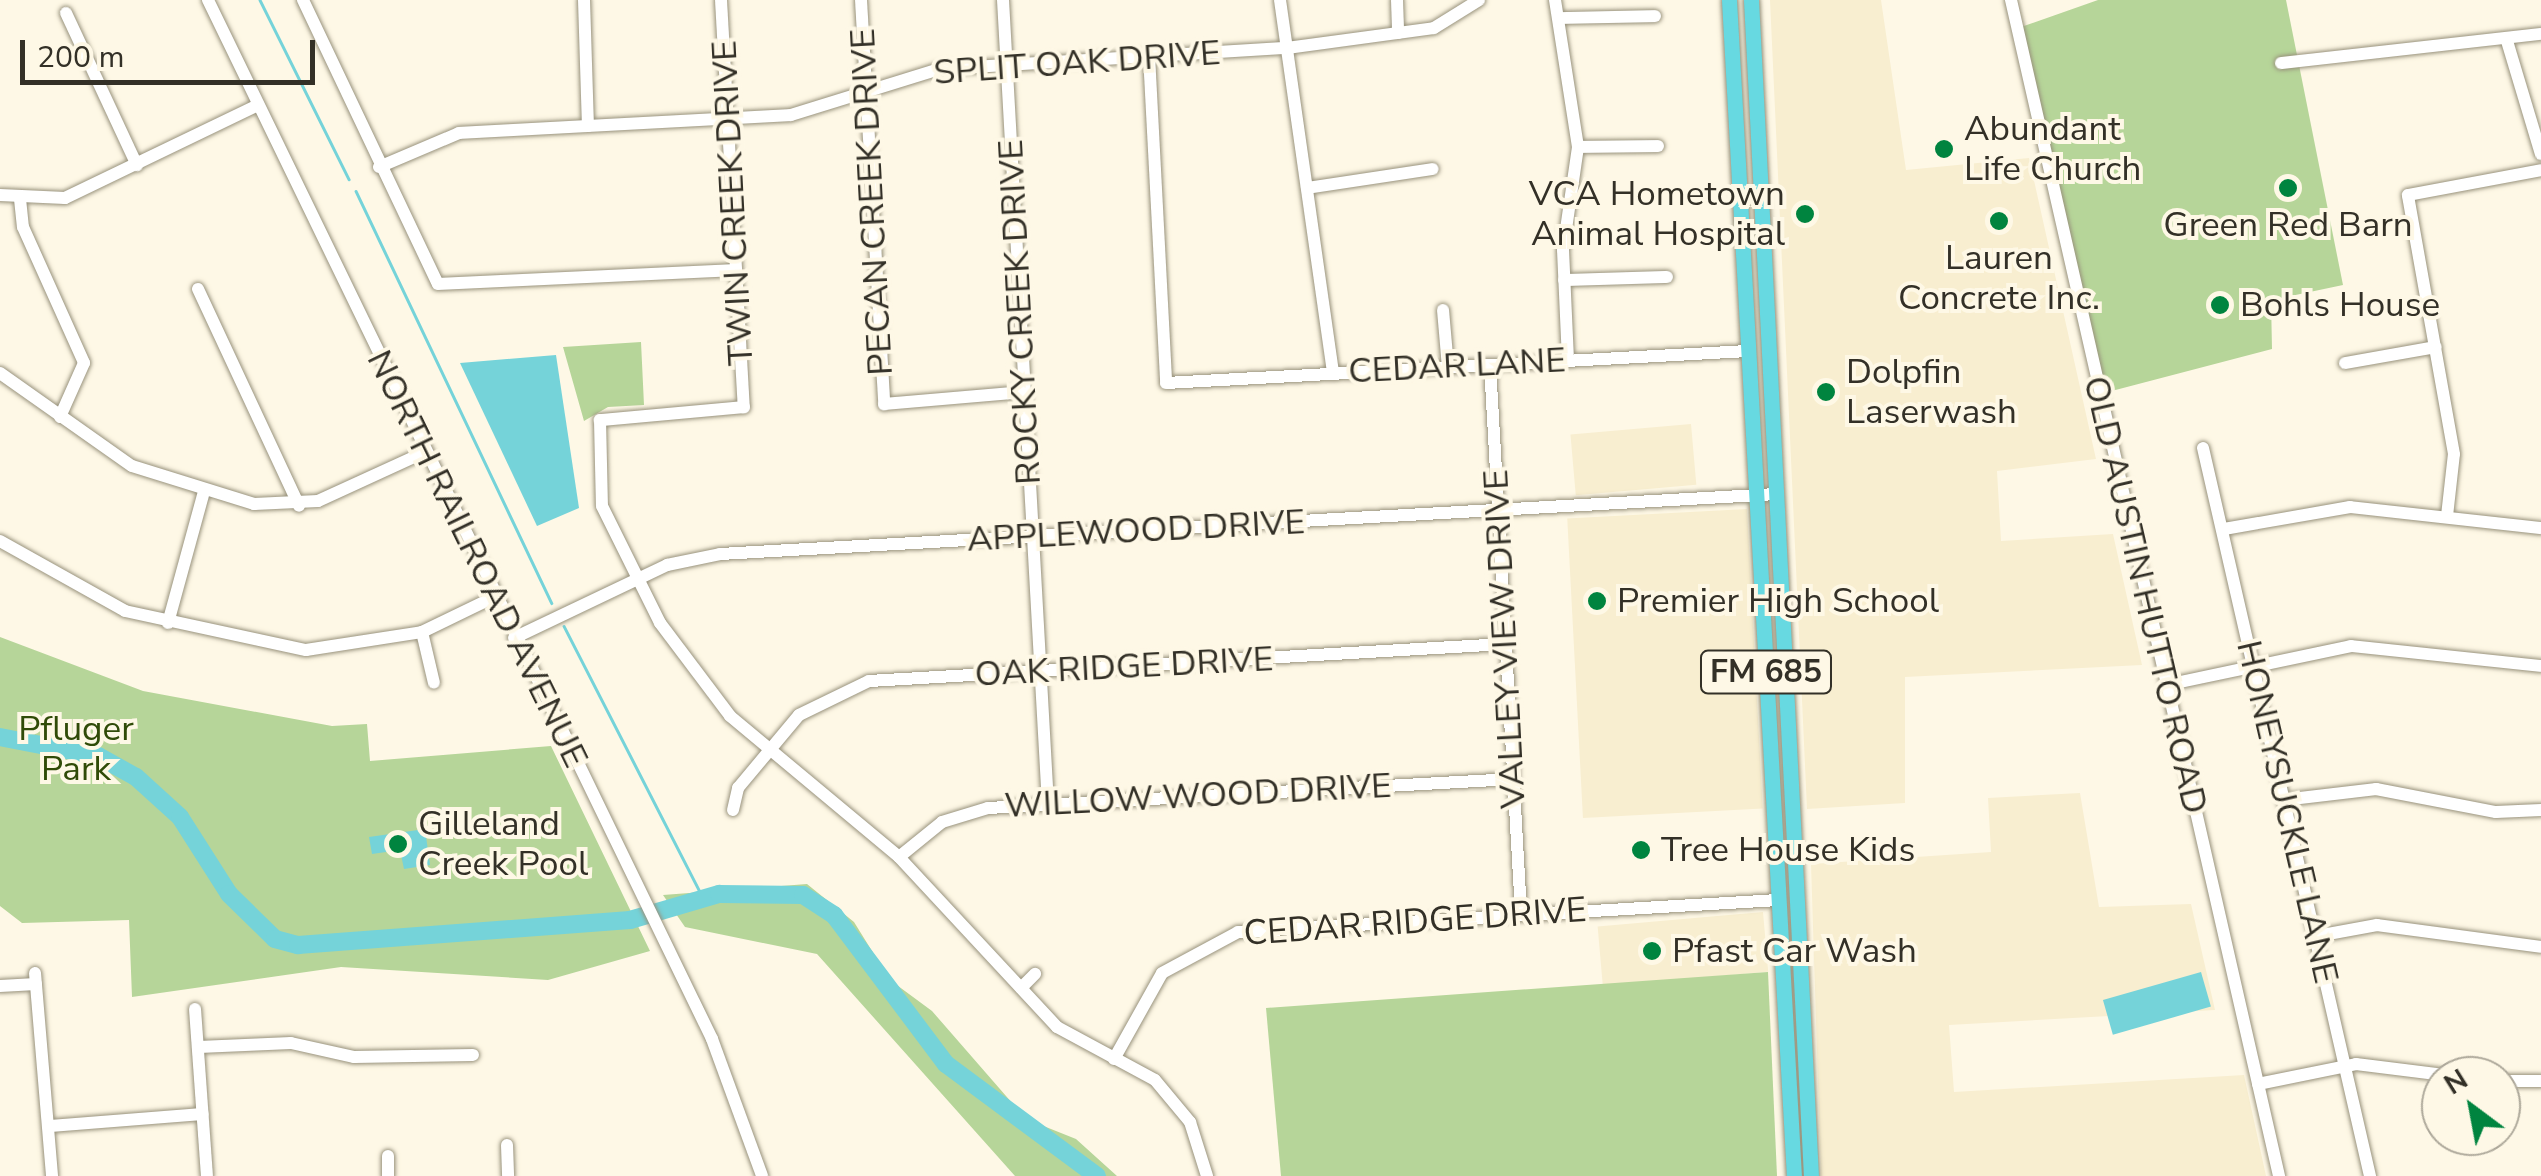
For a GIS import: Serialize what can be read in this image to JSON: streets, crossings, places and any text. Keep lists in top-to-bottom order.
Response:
{
  "streets": {
    "main road": ["FM 685"],
    "street": [
      "SPLIT OAK DRIVE",
      "PECAN CREEK DRIVE",
      "TWIN CREEK DRIVE",
      "ROCKY CREEK DRIVE",
      "CEDAR LANE",
      "APPLEWOOD DRIVE",
      "NORTH RAILROAD AVENUE",
      "OLD AUSTIN HUTTO ROAD",
      "VALLEY VIEW DRIVE",
      "OAK RIDGE DRIVE",
      "WILLOW WOOD DRIVE",
      "HONEYSUCKLE LANE",
      "CEDAR RIDGE DRIVE"
    ]
  },
  "crossings": [
    ["SPLIT OAK DRIVE", "PECAN CREEK DRIVE"],
    ["SPLIT OAK DRIVE", "TWIN CREEK DRIVE"],
    ["SPLIT OAK DRIVE", "ROCKY CREEK DRIVE"],
    ["SPLIT OAK DRIVE", "CEDAR LANE"],
    ["PECAN CREEK DRIVE", "ROCKY CREEK DRIVE"],
    ["TWIN CREEK DRIVE", "APPLEWOOD DRIVE"],
    ["ROCKY CREEK DRIVE", "APPLEWOOD DRIVE"],
    ["ROCKY CREEK DRIVE", "OAK RIDGE DRIVE"],
    ["ROCKY CREEK DRIVE", "WILLOW WOOD DRIVE"],
    ["CEDAR LANE", "VALLEY VIEW DRIVE"],
    ["CEDAR LANE", "FM 685"],
    ["APPLEWOOD DRIVE", "NORTH RAILROAD AVENUE"],
    ["APPLEWOOD DRIVE", "VALLEY VIEW DRIVE"],
    ["APPLEWOOD DRIVE", "FM 685"],
    ["VALLEY VIEW DRIVE", "OAK RIDGE DRIVE"],
    ["VALLEY VIEW DRIVE", "WILLOW WOOD DRIVE"],
    ["VALLEY VIEW DRIVE", "CEDAR RIDGE DRIVE"],
    ["FM 685", "CEDAR RIDGE DRIVE"]
  ],
  "parks": ["Pfluger Park"],
  "places": [
    "Abundant Life Church",
    "Green Red Barn",
    "VCA Hometown Animal Hospital",
    "Lauren Concrete Inc.",
    "Bohls House",
    "Dolpfin Laserwash",
    "Premier High School",
    "Gilleland Creek Pool",
    "Tree House Kids",
    "Pfast Car Wash"
  ],
  "scale_bar": "200 m",
  "north": "top left"
}
